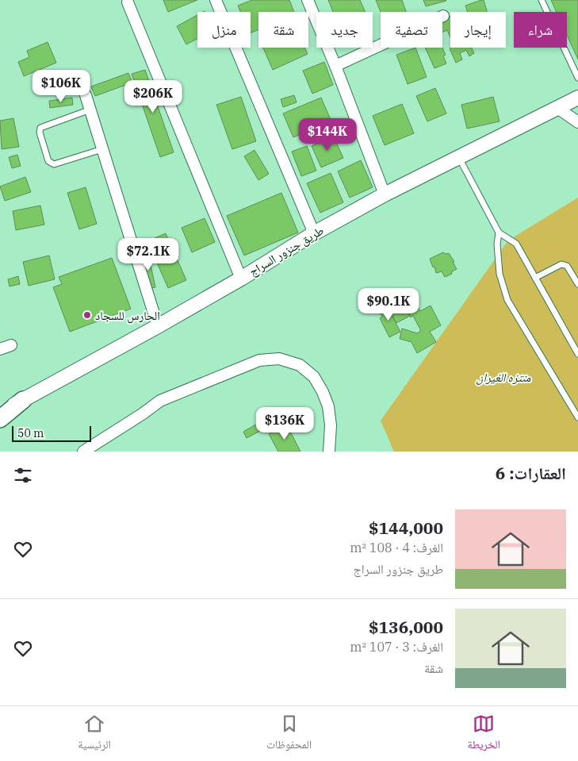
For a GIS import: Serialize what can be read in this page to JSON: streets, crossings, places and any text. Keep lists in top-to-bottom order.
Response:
{
  "streets": {
    "street": ["طريق جنزور السراج"]
  },
  "parks": ["منتزه الغيران"],
  "places": ["الحارس للسجاد"],
  "scale_bar": "50 m",
  "page": {
    "chip": [
      "شراء",
      "إيجار",
      "تصفية",
      "جديد",
      "شقة",
      "منزل"
    ],
    "price": [
      "$106K",
      "$206K",
      "$144K",
      "$72.1K",
      "$90.1K",
      "$136K"
    ],
    "scale": "50 m",
    "heading": "العقارات: 6",
    "list": [
      {
        "name": "$144,000",
        "note": "الغرف: 4 · 108 m² · طريق جنزور السراج"
      },
      {
        "name": "$136,000",
        "note": "الغرف: 3 · 107 m² · شقة"
      }
    ],
    "tabs": ["الخريطة", "المحفوظات", "الرئيسية"]
  }
}
